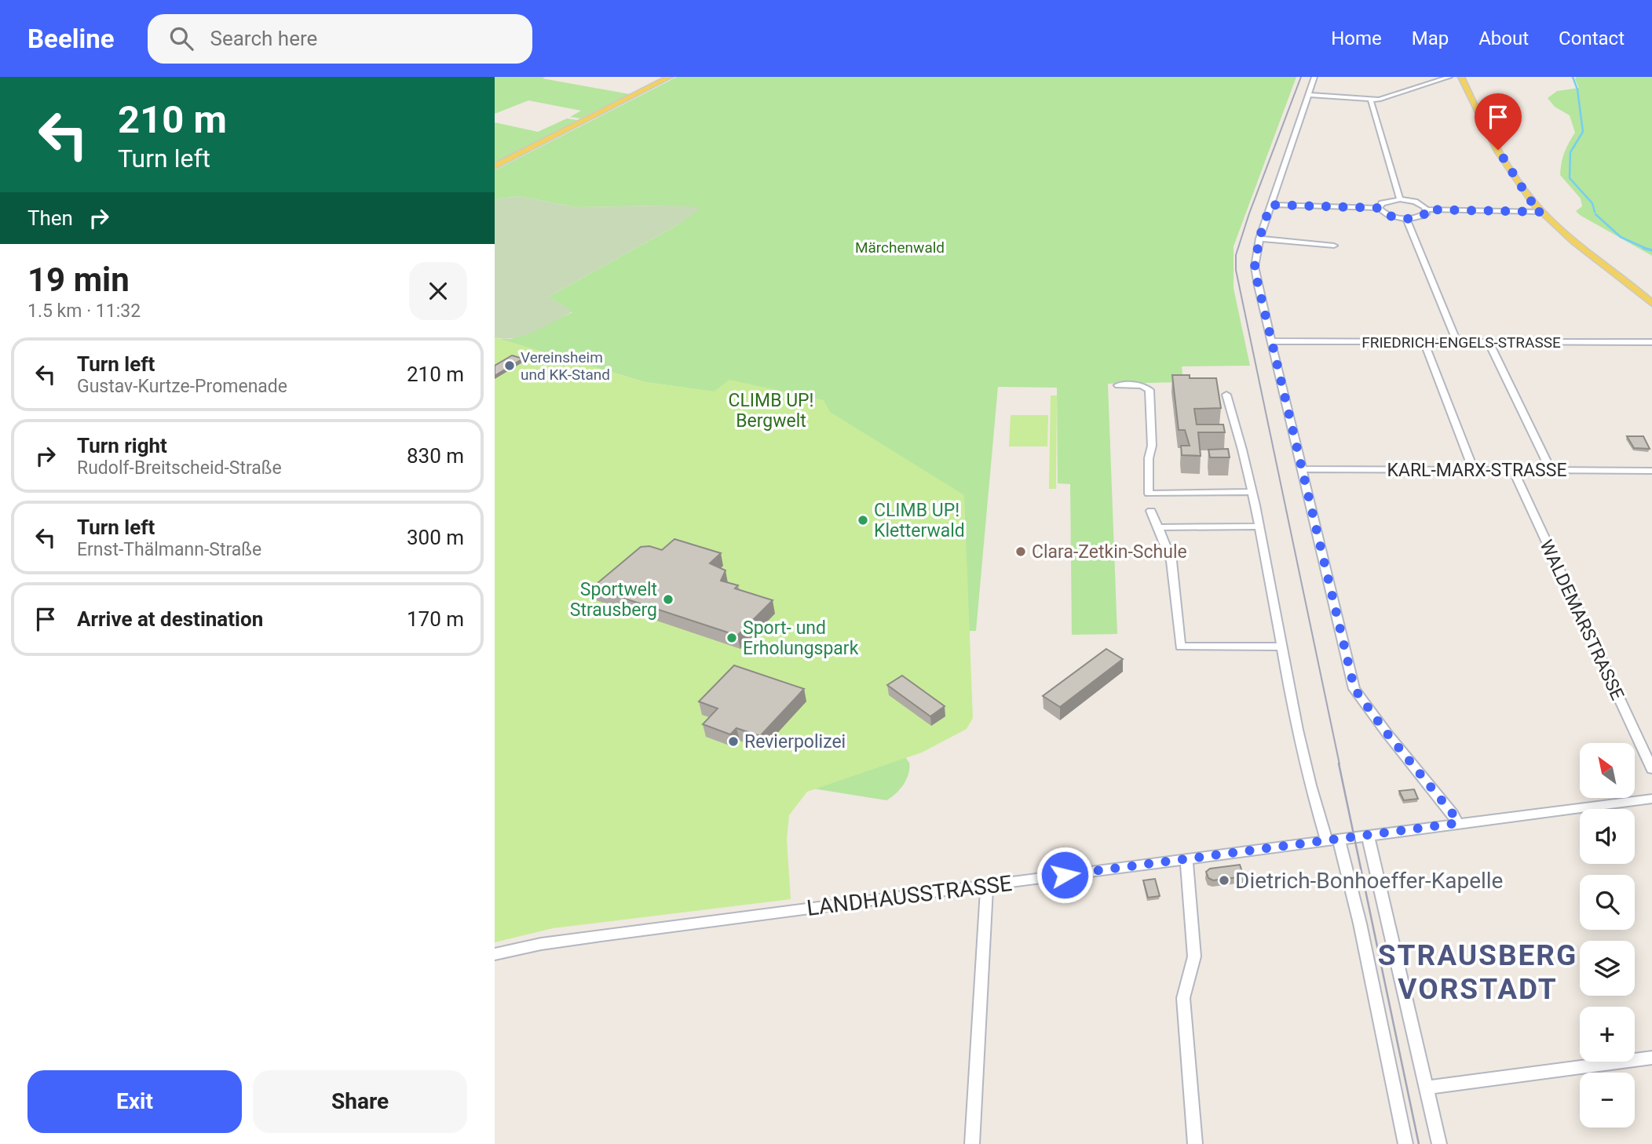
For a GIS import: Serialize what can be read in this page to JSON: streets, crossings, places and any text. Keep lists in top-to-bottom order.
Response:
{
  "streets": {
    "street": [
      "FRIEDRICH-ENGELS-STRASSE",
      "KARL-MARX-STRASSE",
      "WALDEMARSTRASSE",
      "LANDHAUSSTRASSE"
    ]
  },
  "crossings": [
    ["KARL-MARX-STRASSE", "WALDEMARSTRASSE"]
  ],
  "districts": ["STRAUSBERG VORSTADT"],
  "parks": ["Märchenwald", "CLIMB UP! Bergwelt"],
  "places": [
    "Vereinsheim und KK-Stand",
    "CLIMB UP! Kletterwald",
    "Clara-Zetkin-Schule",
    "Sportwelt Strausberg",
    "Sport- und Erholungspark",
    "Revierpolizei",
    "Dietrich-Bonhoeffer-Kapelle"
  ],
  "north": "top left",
  "page": {
    "header": "Beeline",
    "search": "Search here",
    "nav": [
      "Home",
      "Map",
      "About",
      "Contact"
    ],
    "turn": ["210 m", "Turn left"],
    "then": "Then",
    "heading": ["19 min", "1.5 km · 11:32"],
    "list": [
      {
        "name": "Turn left",
        "note": "Gustav-Kurtze-Promenade",
        "value": "210 m"
      },
      {
        "name": "Turn right",
        "note": "Rudolf-Breitscheid-Straße",
        "value": "830 m"
      },
      {
        "name": "Turn left",
        "note": "Ernst-Thälmann-Straße",
        "value": "300 m"
      },
      {
        "name": "Arrive at destination",
        "value": "170 m"
      }
    ],
    "map_buttons": ["+", "−"],
    "buttons": ["Exit", "Share"]
  }
}
